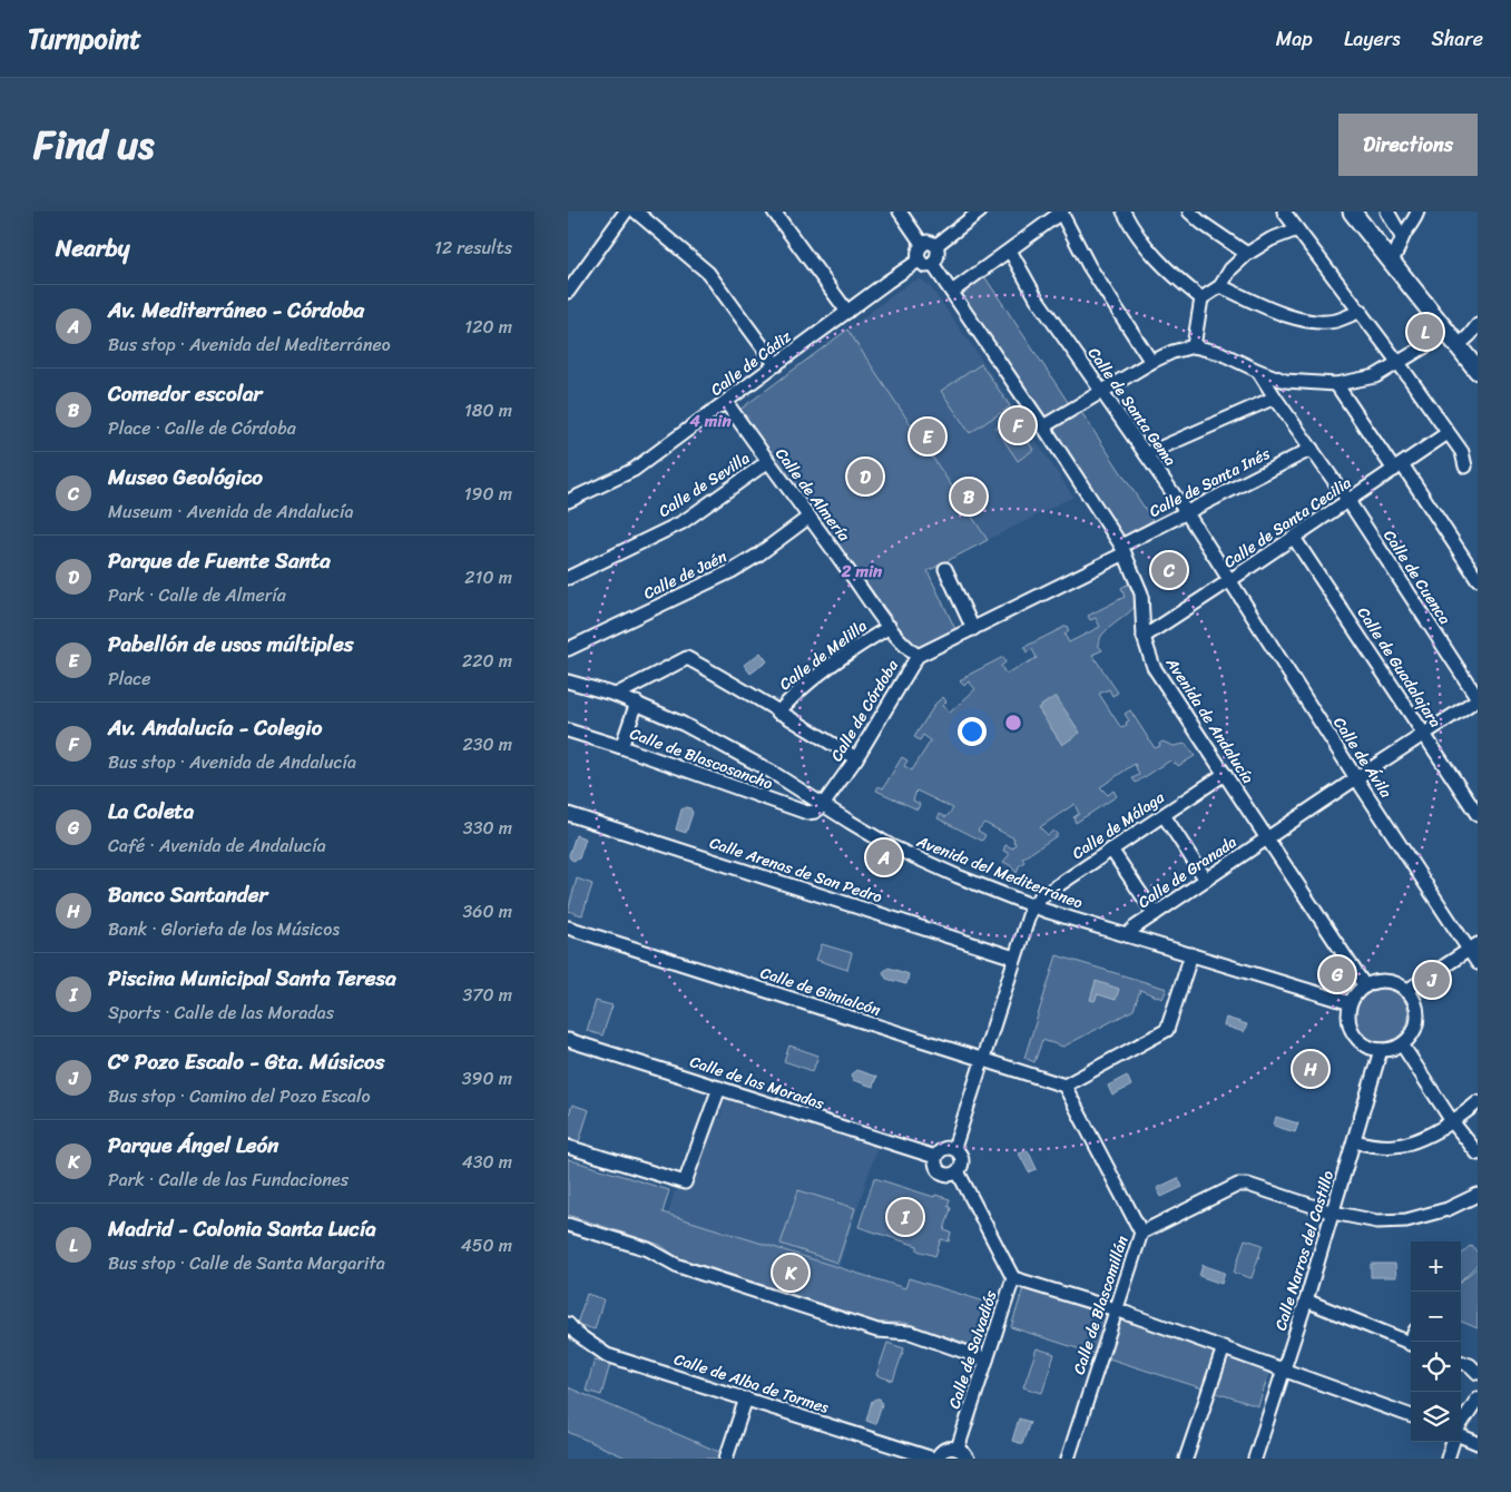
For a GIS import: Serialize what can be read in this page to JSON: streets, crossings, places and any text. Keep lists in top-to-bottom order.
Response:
{
  "streets": {
    "street": [
      "Calle de Cádiz",
      "Calle de Santa Gema",
      "Calle de Santa Inés",
      "Calle de Sevilla",
      "Calle de Almería",
      "Calle de Santa Cecilia",
      "Calle de Jaén",
      "Calle de Cuenca",
      "Calle de Melilla",
      "Calle de Guadalajara",
      "Calle de Córdoba",
      "Avenida de Andalucía",
      "Calle de Ávila",
      "Calle de Blascosancho",
      "Calle de Málaga",
      "Calle Arenas de San Pedro",
      "Avenida del Mediterráneo",
      "Calle de Granada",
      "Calle de Gimialcón",
      "Calle de las Moradas",
      "Calle Narros del Castillo",
      "Calle de Blascomillán",
      "Calle de Salvadiós",
      "Calle de Alba de Tormes"
    ]
  },
  "crossings": [
    ["Calle de Cádiz", "Calle de Almería"],
    ["Calle de Cádiz", "Avenida de Andalucía"],
    ["Calle de Santa Gema", "Calle de Santa Inés"],
    ["Calle de Santa Gema", "Calle de Santa Cecilia"],
    ["Calle de Santa Gema", "Calle de Ávila"],
    ["Calle de Santa Inés", "Calle de Cuenca"],
    ["Calle de Santa Inés", "Calle de Córdoba"],
    ["Calle de Santa Inés", "Avenida de Andalucía"],
    ["Calle de Sevilla", "Calle de Almería"],
    ["Calle de Almería", "Calle de Jaén"],
    ["Calle de Almería", "Calle de Melilla"],
    ["Calle de Almería", "Calle de Córdoba"],
    ["Calle de Santa Cecilia", "Calle de Cuenca"],
    ["Calle de Santa Cecilia", "Calle de Guadalajara"],
    ["Calle de Santa Cecilia", "Avenida de Andalucía"],
    ["Calle de Santa Cecilia", "Calle de Ávila"],
    ["Calle de Cuenca", "Calle de Granada"],
    ["Calle de Melilla", "Calle de Córdoba"],
    ["Calle de Melilla", "Avenida del Mediterráneo"],
    ["Calle de Guadalajara", "Calle de Granada"],
    ["Calle de Córdoba", "Avenida de Andalucía"],
    ["Calle de Córdoba", "Calle de Blascosancho"],
    ["Calle de Córdoba", "Avenida del Mediterráneo"],
    ["Avenida de Andalucía", "Calle de Málaga"],
    ["Avenida de Andalucía", "Avenida del Mediterráneo"],
    ["Avenida de Andalucía", "Calle de Granada"],
    ["Avenida de Andalucía", "Calle Narros del Castillo"],
    ["Calle de Ávila", "Calle de Granada"],
    ["Calle de Blascosancho", "Avenida del Mediterráneo"],
    ["Calle de Málaga", "Avenida del Mediterráneo"],
    ["Avenida del Mediterráneo", "Calle de Granada"],
    ["Avenida del Mediterráneo", "Calle Narros del Castillo"],
    ["Calle de las Moradas", "Calle de Salvadiós"],
    ["Calle Narros del Castillo", "Calle de Blascomillán"]
  ],
  "page": {
    "header": "Turnpoint",
    "nav": ["Map", "Layers", "Share"],
    "title": "Find us",
    "buttons": "Directions",
    "heading": ["Nearby", "12 results"],
    "list": [
      {
        "mark": "A",
        "name": "Av. Mediterráneo - Córdoba",
        "note": "Bus stop · Avenida del Mediterráneo",
        "value": "120 m"
      },
      {
        "mark": "B",
        "name": "Comedor escolar",
        "note": "Place · Calle de Córdoba",
        "value": "180 m"
      },
      {
        "mark": "C",
        "name": "Museo Geológico",
        "note": "Museum · Avenida de Andalucía",
        "value": "190 m"
      },
      {
        "mark": "D",
        "name": "Parque de Fuente Santa",
        "note": "Park · Calle de Almería",
        "value": "210 m"
      },
      {
        "mark": "E",
        "name": "Pabellón de usos múltiples",
        "note": "Place",
        "value": "220 m"
      },
      {
        "mark": "F",
        "name": "Av. Andalucía - Colegio",
        "note": "Bus stop · Avenida de Andalucía",
        "value": "230 m"
      },
      {
        "mark": "G",
        "name": "La Coleta",
        "note": "Café · Avenida de Andalucía",
        "value": "330 m"
      },
      {
        "mark": "H",
        "name": "Banco Santander",
        "note": "Bank · Glorieta de los Músicos",
        "value": "360 m"
      },
      {
        "mark": "I",
        "name": "Piscina Municipal Santa Teresa",
        "note": "Sports · Calle de las Moradas",
        "value": "370 m"
      },
      {
        "mark": "J",
        "name": "Cº Pozo Escalo - Gta. Músicos",
        "note": "Bus stop · Camino del Pozo Escalo",
        "value": "390 m"
      },
      {
        "mark": "K",
        "name": "Parque Ángel León",
        "note": "Park · Calle de las Fundaciones",
        "value": "430 m"
      },
      {
        "mark": "L",
        "name": "Madrid - Colonia Santa Lucía",
        "note": "Bus stop · Calle de Santa Margarita",
        "value": "450 m"
      }
    ],
    "pins": [
      "L",
      "F",
      "E",
      "D",
      "B",
      "C",
      "A",
      "G",
      "J",
      "H",
      "I",
      "K"
    ],
    "map_buttons": ["+", "−"]
  },
  "rings": ["4 min", "2 min"]
}
